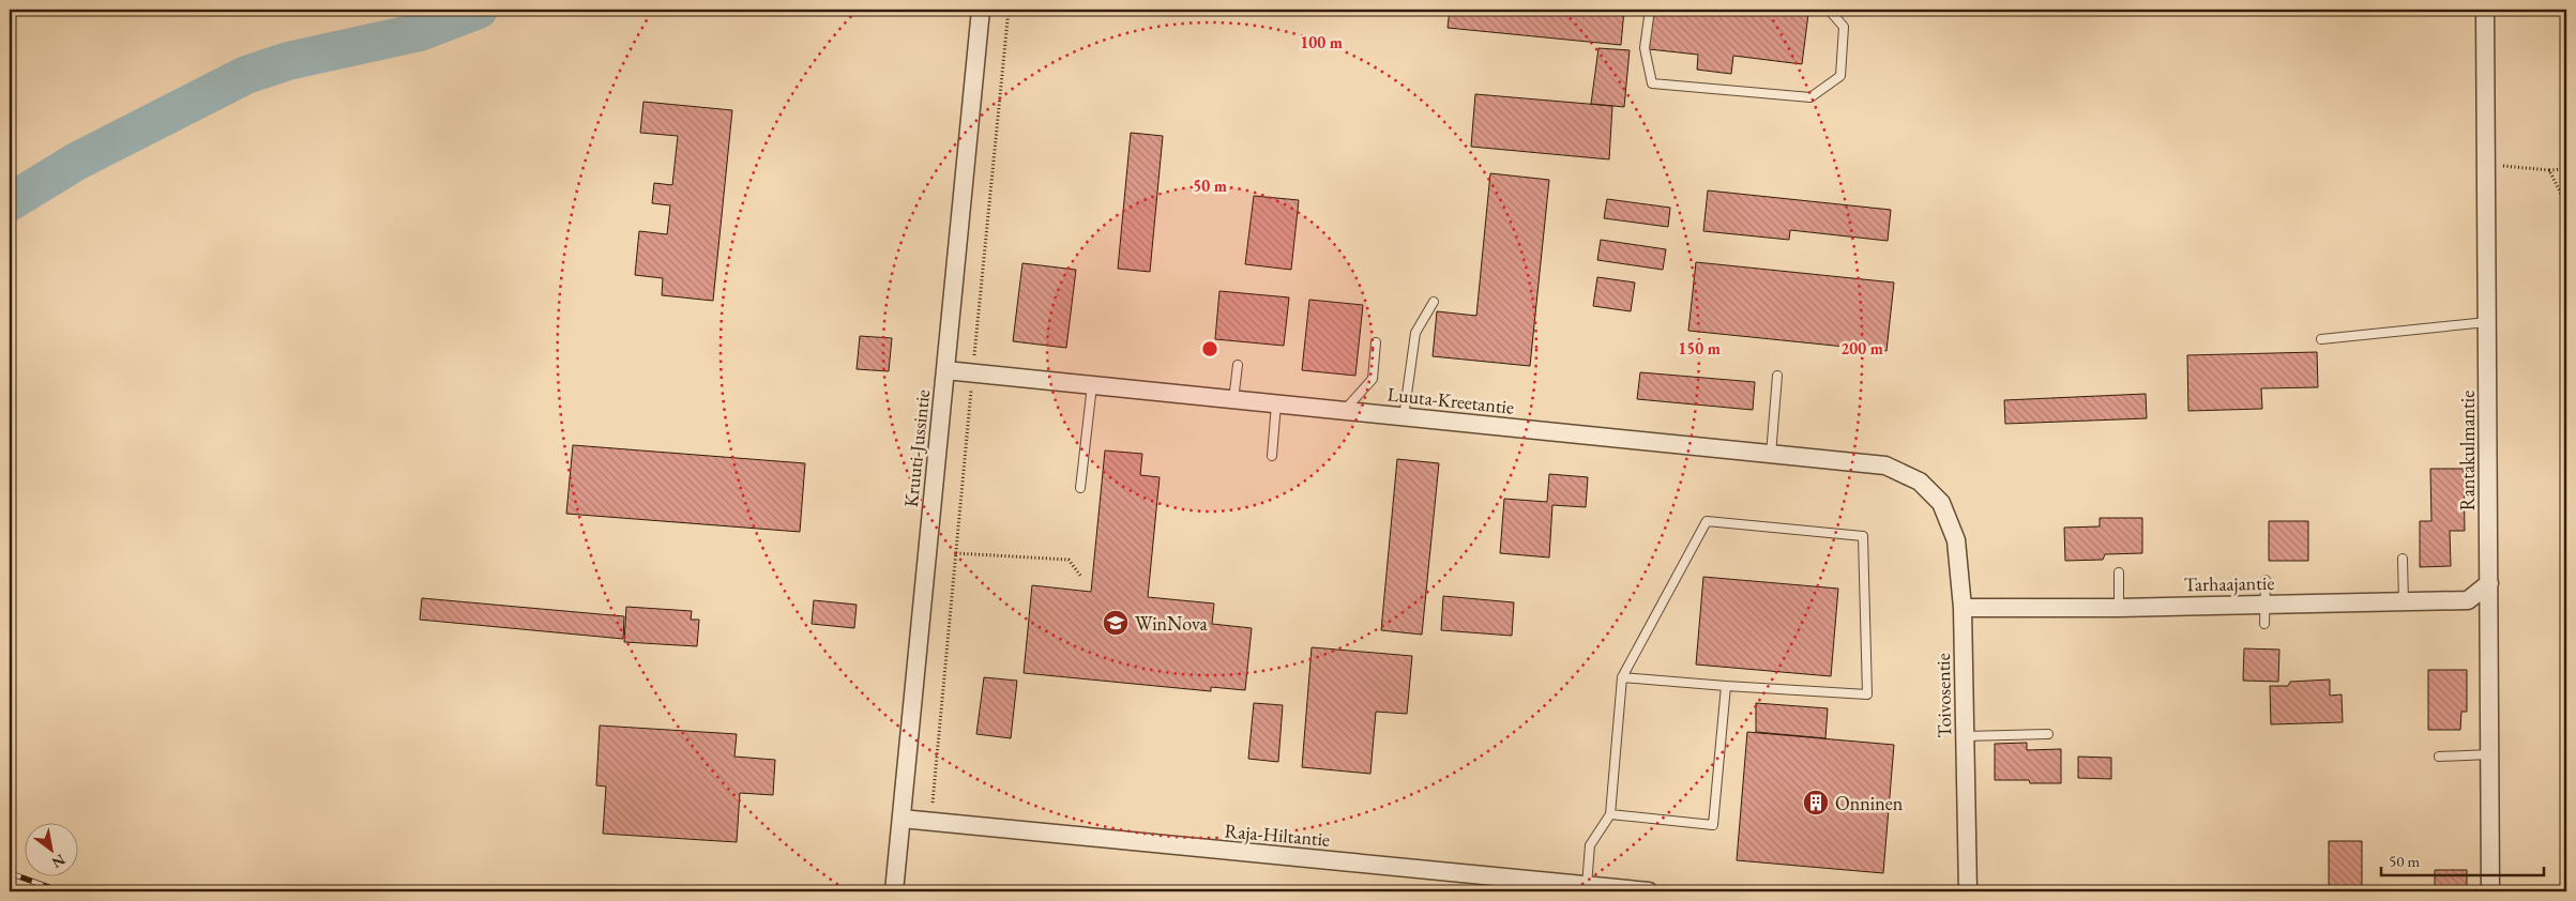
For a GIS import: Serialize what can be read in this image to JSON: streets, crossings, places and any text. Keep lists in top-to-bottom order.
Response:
{
  "streets": {
    "street": [
      "Luuta-Kreetantie",
      "Kruuti-Jussintie",
      "Rantakulmantie",
      "Tarhaajantie",
      "Toivosentie",
      "Raja-Hiltantie"
    ]
  },
  "crossings": [
    ["Luuta-Kreetantie", "Kruuti-Jussintie"],
    ["Luuta-Kreetantie", "Toivosentie"],
    ["Kruuti-Jussintie", "Raja-Hiltantie"],
    ["Rantakulmantie", "Tarhaajantie"],
    ["Tarhaajantie", "Toivosentie"]
  ],
  "places": {
    "school or university": ["WinNova"],
    "building": ["Onninen"]
  },
  "scale_bar": "50 m",
  "north": "bottom right",
  "rings": [
    "100 m",
    "50 m",
    "150 m",
    "200 m"
  ]
}
